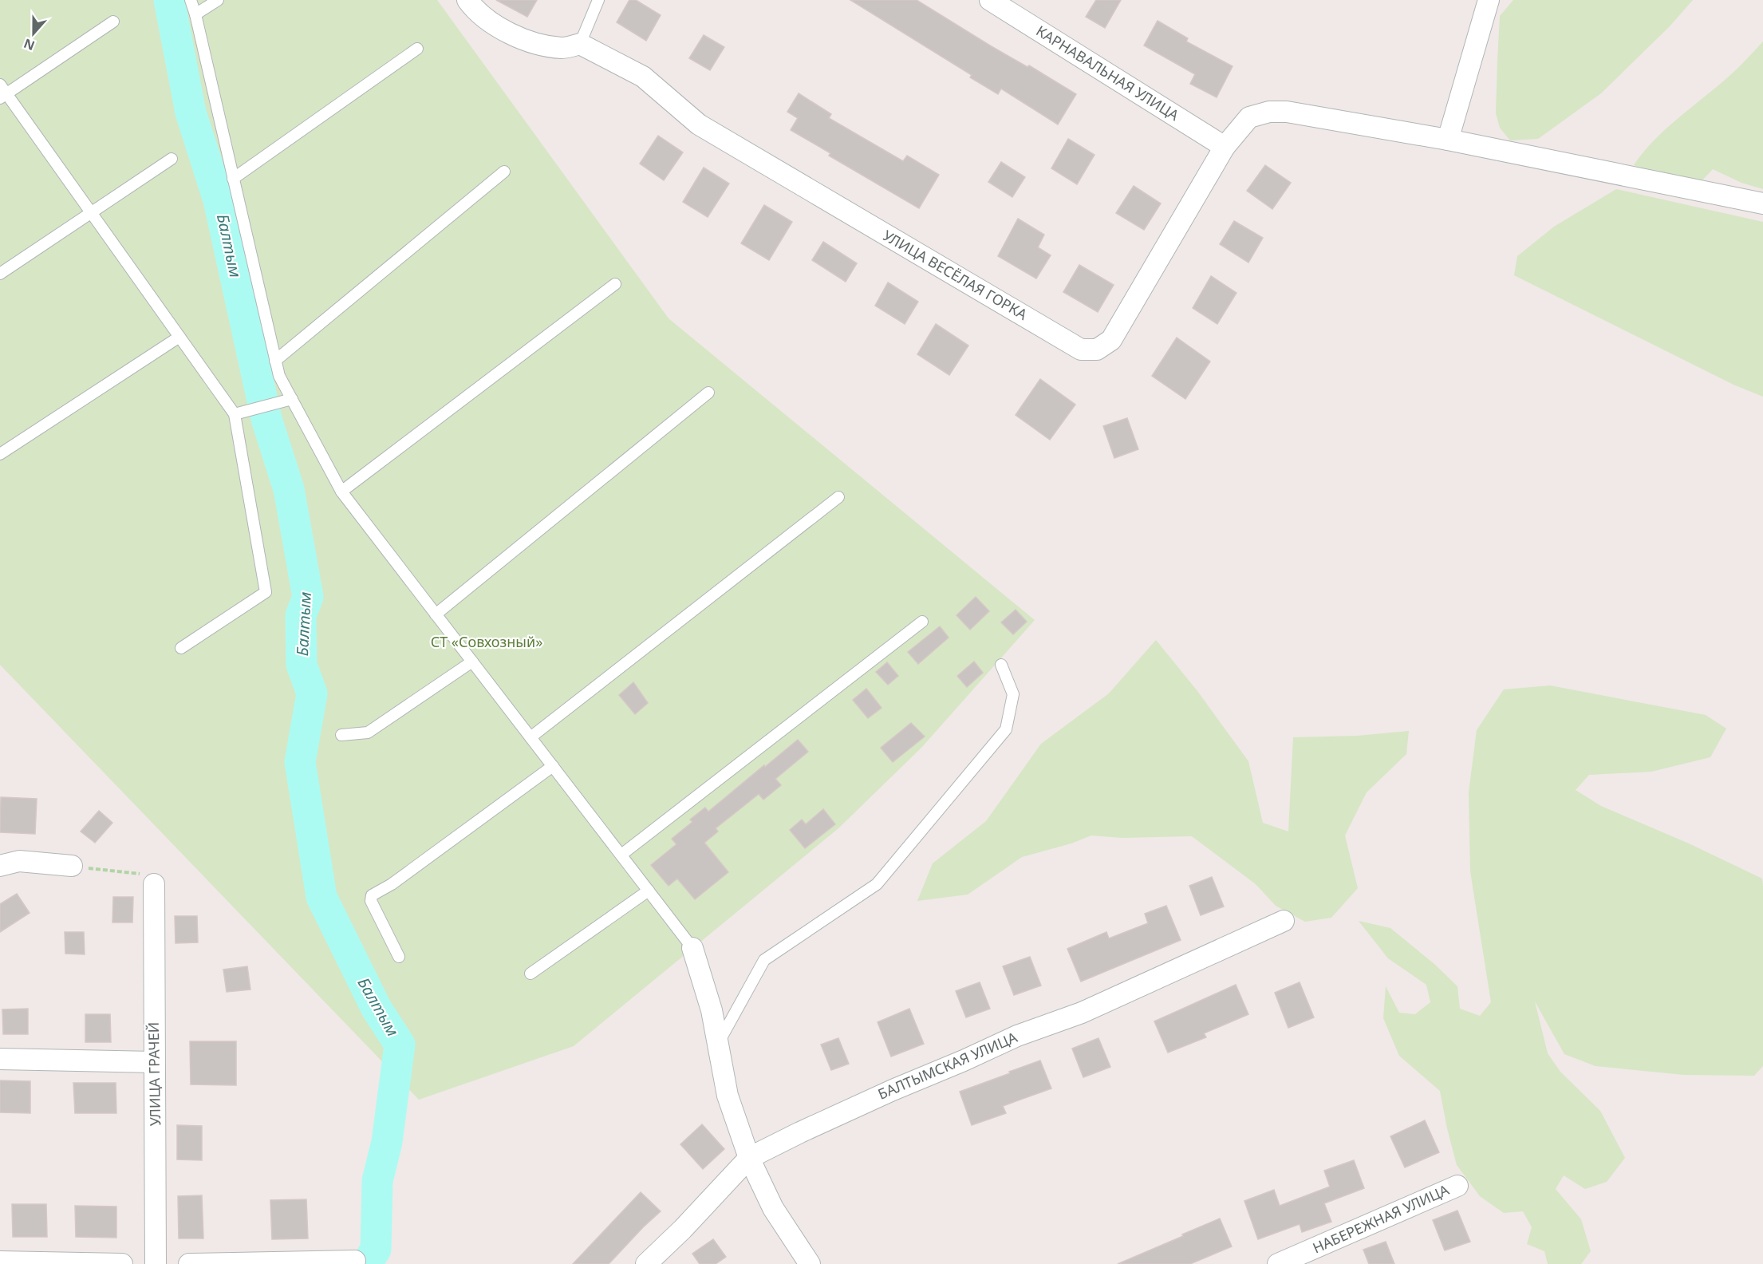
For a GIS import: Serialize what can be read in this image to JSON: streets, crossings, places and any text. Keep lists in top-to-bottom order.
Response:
{
  "streets": {
    "street": [
      "КАРНАВАЛЬНАЯ УЛИЦА",
      "УЛИЦА ВЕСЁЛАЯ ГОРКА",
      "БАЛТЫМСКАЯ УЛИЦА",
      "УЛИЦА ГРАЧЕЙ",
      "НАБЕРЕЖНАЯ УЛИЦА"
    ]
  },
  "crossings": [
    ["КАРНАВАЛЬНАЯ УЛИЦА", "УЛИЦА ВЕСЁЛАЯ ГОРКА"]
  ],
  "water": ["Балтым"],
  "parks": ["СТ «Совхозный»"],
  "north": "bottom"
}
